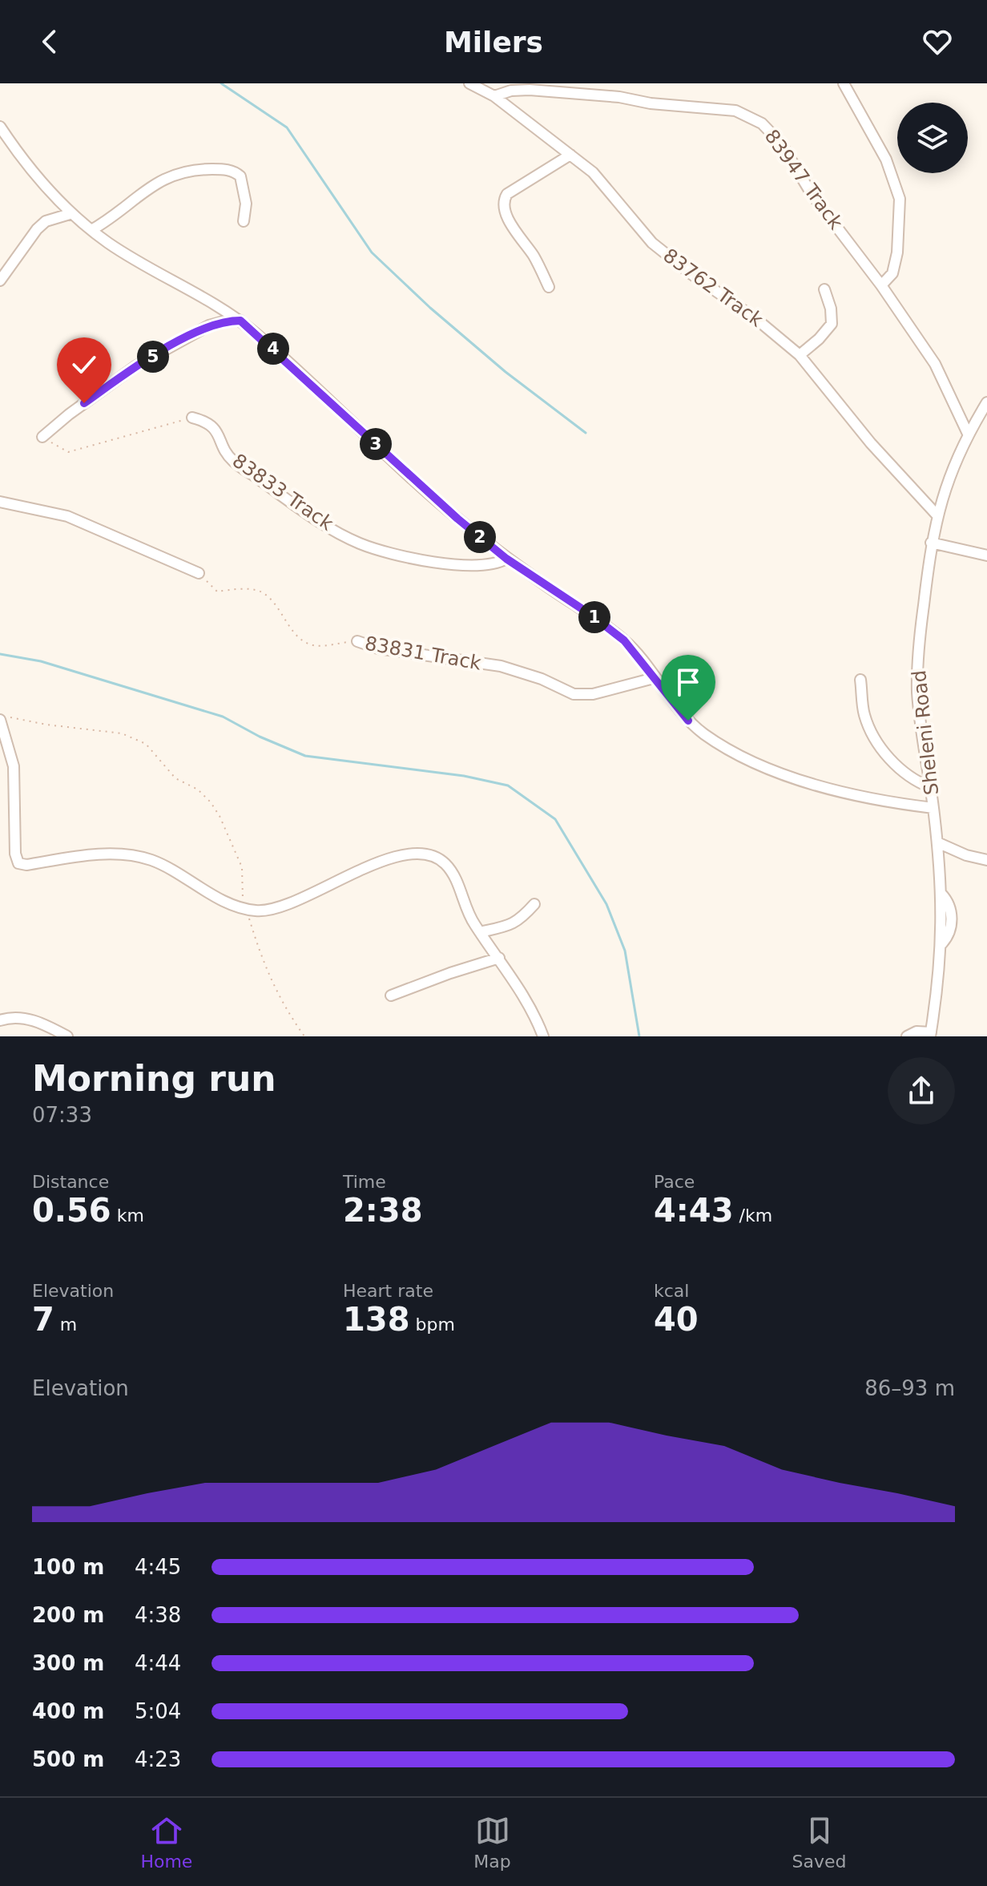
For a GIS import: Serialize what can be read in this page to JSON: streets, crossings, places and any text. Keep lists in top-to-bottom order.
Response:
{
  "streets": {
    "street": [
      "83947 Track",
      "83762 Track",
      "83833 Track",
      "83831 Track",
      "Sheleni Road"
    ]
  },
  "crossings": [
    ["83947 Track", "83762 Track"],
    ["83947 Track", "Sheleni Road"],
    ["83762 Track", "Sheleni Road"]
  ],
  "page": {
    "header": "Milers",
    "pins": [
      "4",
      "5",
      "3",
      "2",
      "1"
    ],
    "heading": ["Morning run", "07:33"],
    "stats": [
      ["Distance", "0.56 km"],
      ["Time", "2:38"],
      ["Pace", "4:43 /km"],
      ["Elevation", "7 m"],
      ["Heart rate", "138 bpm"],
      ["kcal", "40"]
    ],
    "chart": ["Elevation", "86–93 m"],
    "list": [
      {
        "name": "100 m",
        "note": "4:45"
      },
      {
        "name": "200 m",
        "note": "4:38"
      },
      {
        "name": "300 m",
        "note": "4:44"
      },
      {
        "name": "400 m",
        "note": "5:04"
      },
      {
        "name": "500 m",
        "note": "4:23"
      }
    ],
    "tabs": ["Home", "Map", "Saved"]
  }
}
